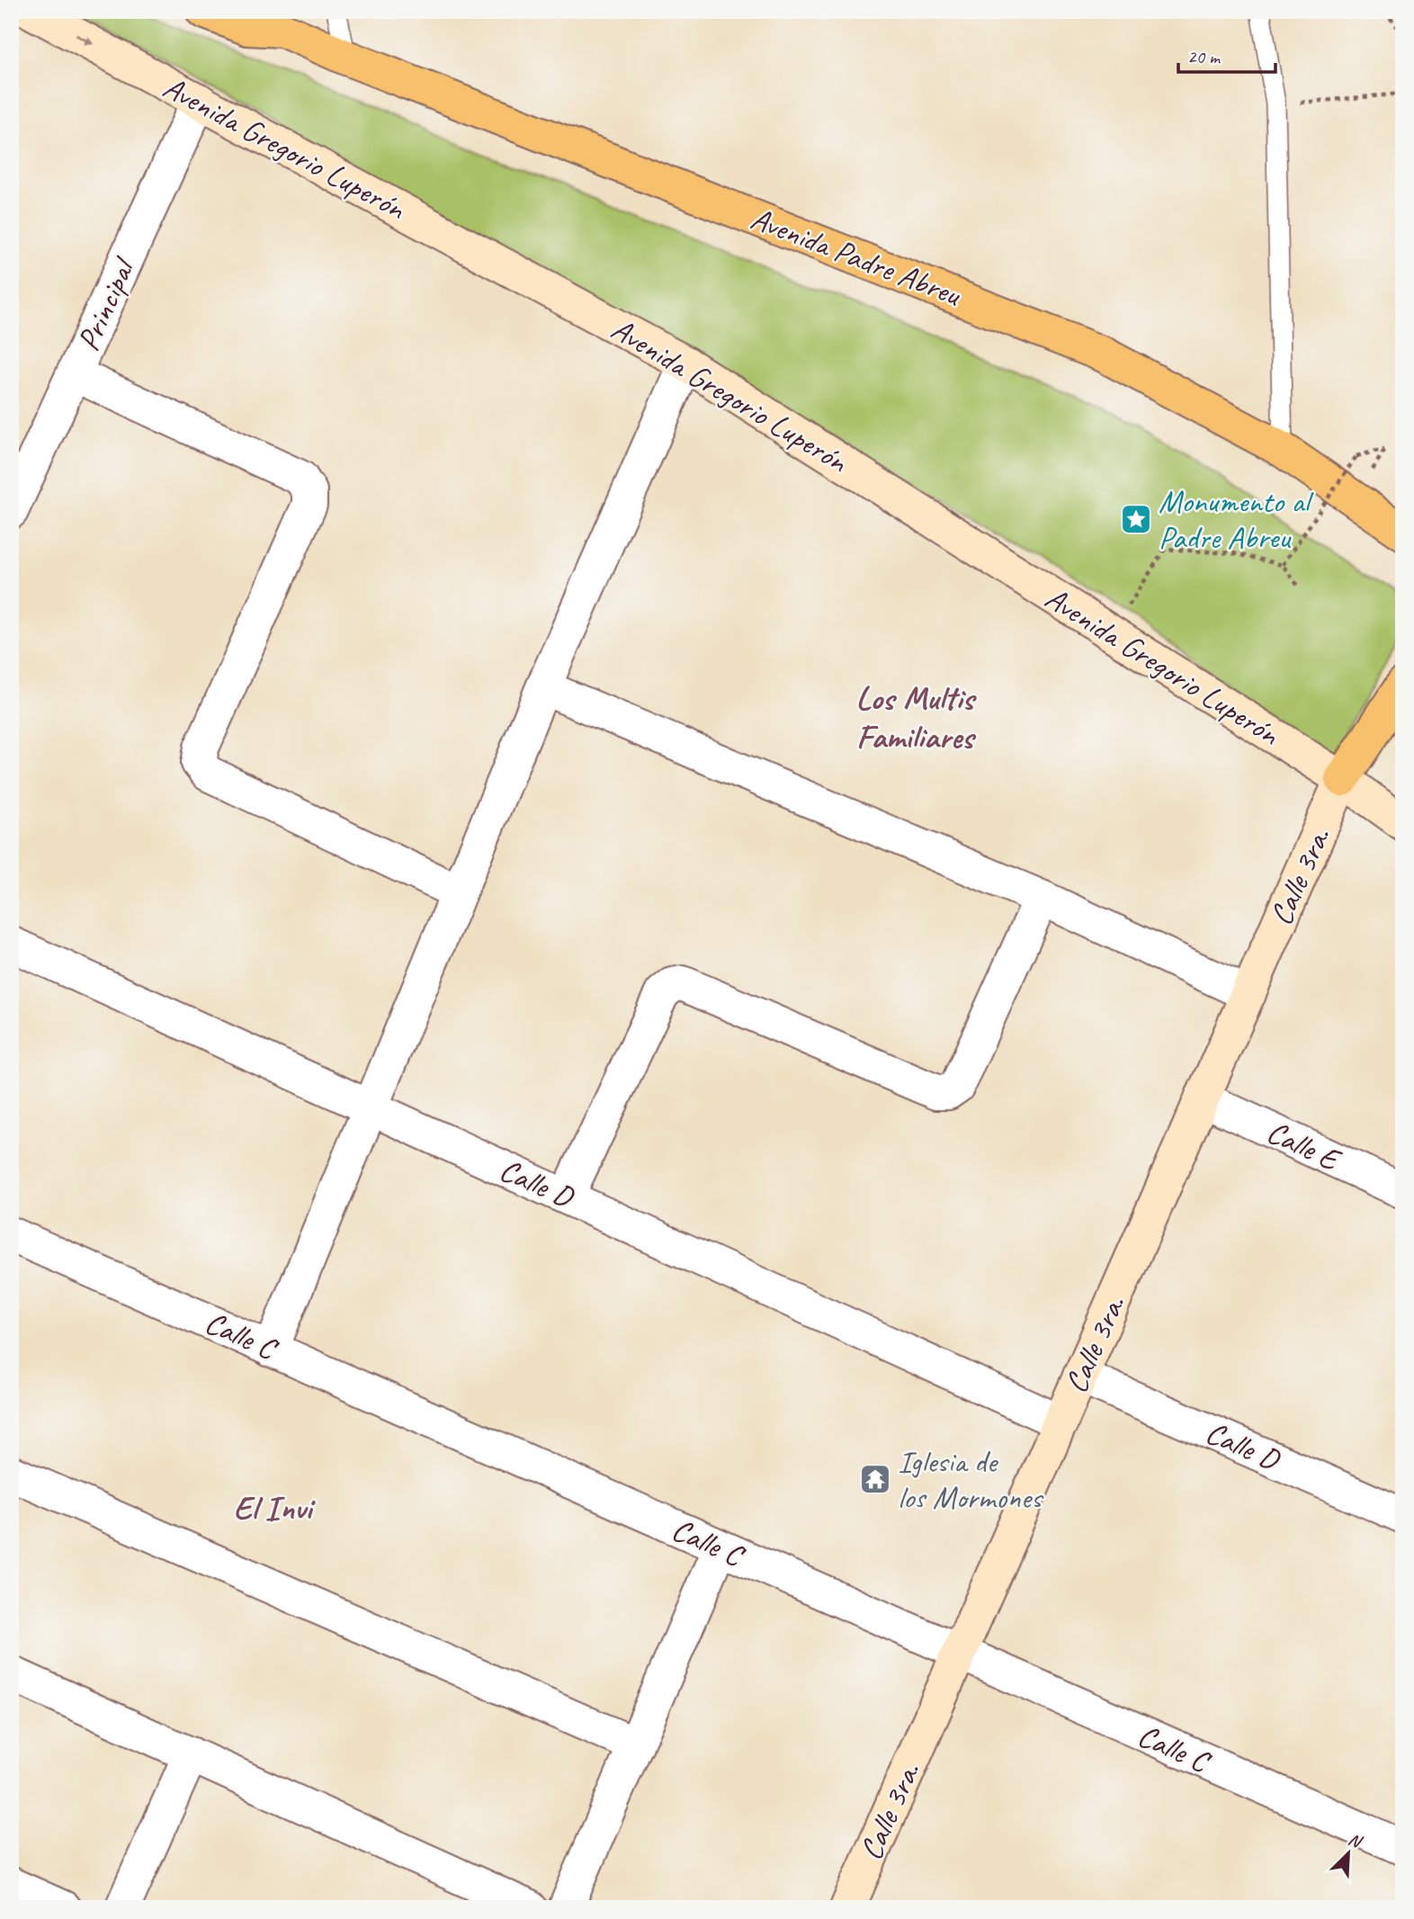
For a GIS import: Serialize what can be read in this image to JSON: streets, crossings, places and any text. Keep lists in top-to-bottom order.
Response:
{
  "streets": {
    "main road": ["Avenida Gregorio Luperón", "Avenida Padre Abreu", "Calle 3ra."],
    "street": [
      "Principal",
      "Calle E",
      "Calle D",
      "Calle C"
    ]
  },
  "crossings": [
    ["Avenida Gregorio Luperón", "Principal"],
    ["Avenida Gregorio Luperón", "Calle 3ra."],
    ["Calle 3ra.", "Calle E"],
    ["Calle 3ra.", "Calle D"],
    ["Calle 3ra.", "Calle C"]
  ],
  "districts": ["Los Multis Familiares", "El Invi"],
  "places": {
    "place": ["Monumento al Padre Abreu"],
    "temple": ["Iglesia de los Mormones"]
  },
  "scale_bar": "20 m",
  "north": "top right"
}
